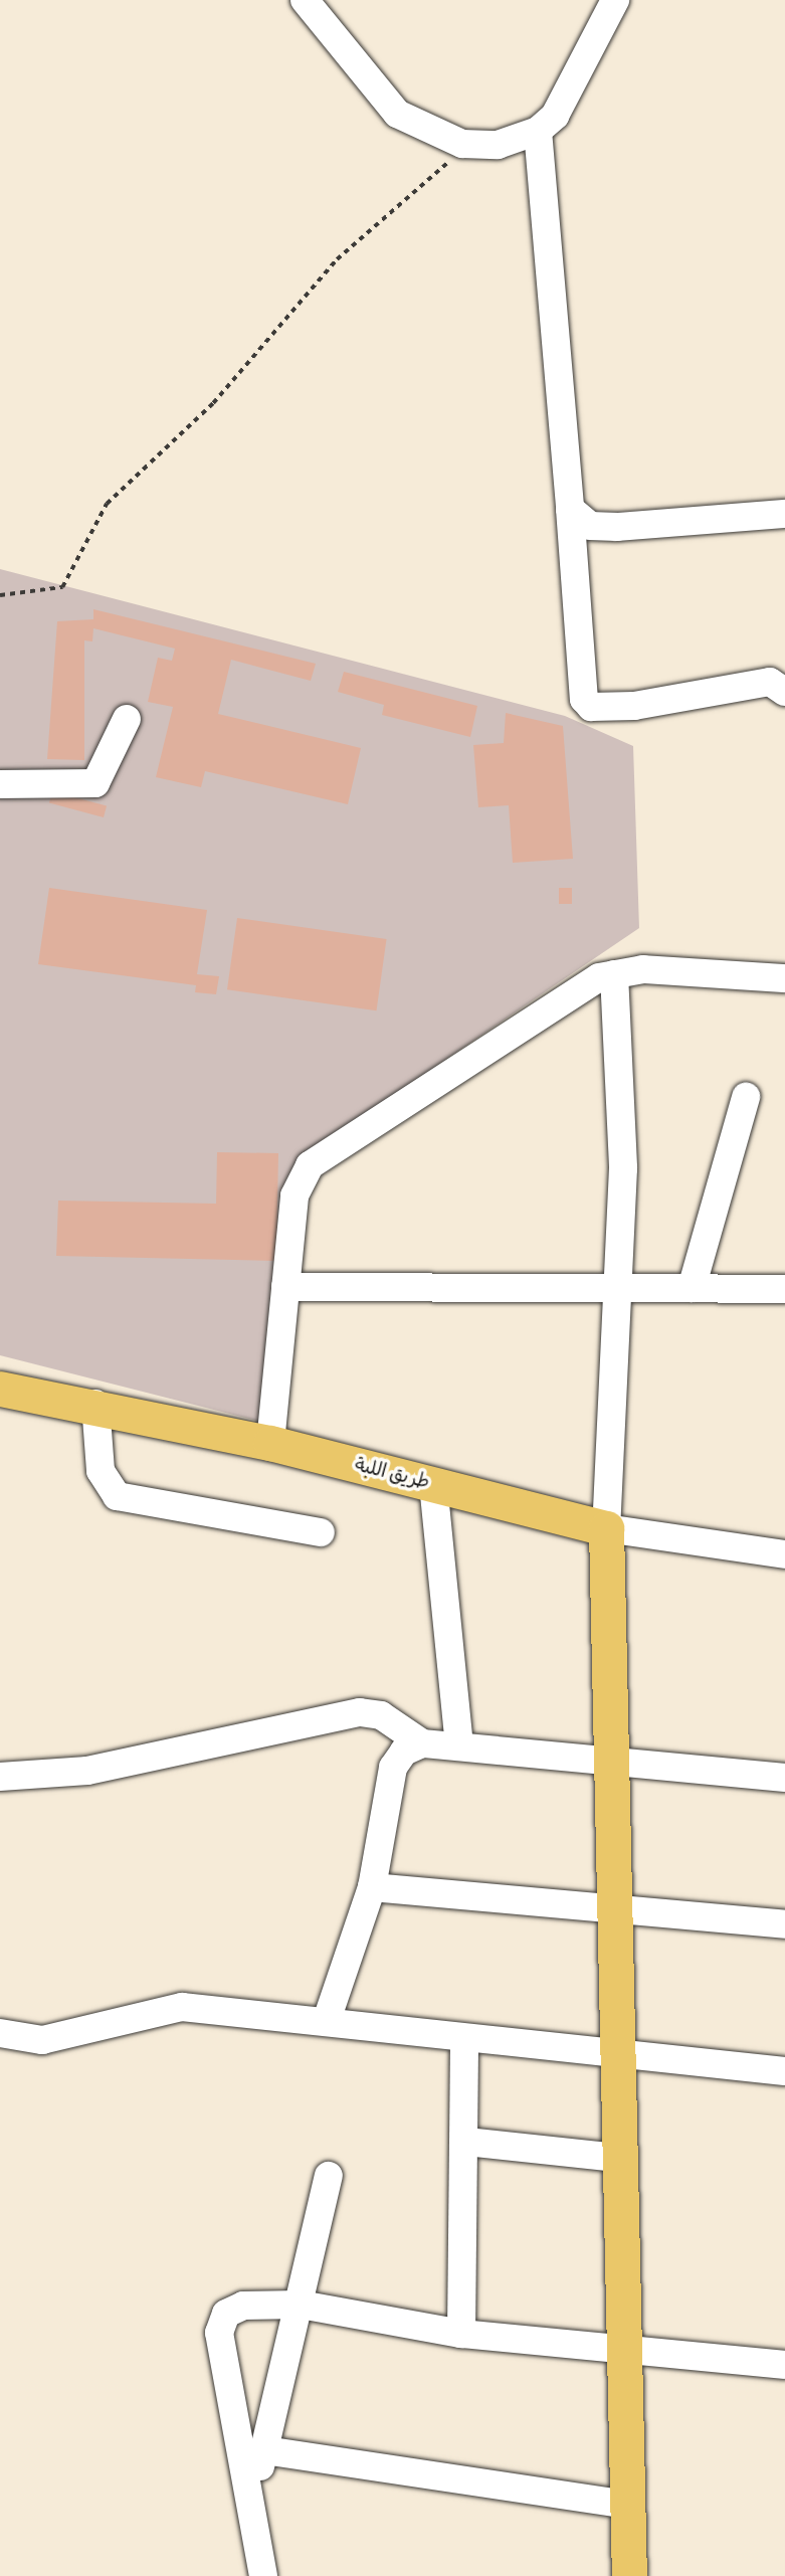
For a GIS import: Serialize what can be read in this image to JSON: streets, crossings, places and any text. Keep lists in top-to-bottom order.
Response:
{
  "streets": {
    "main road": ["طريق اللبة"]
  }
}
